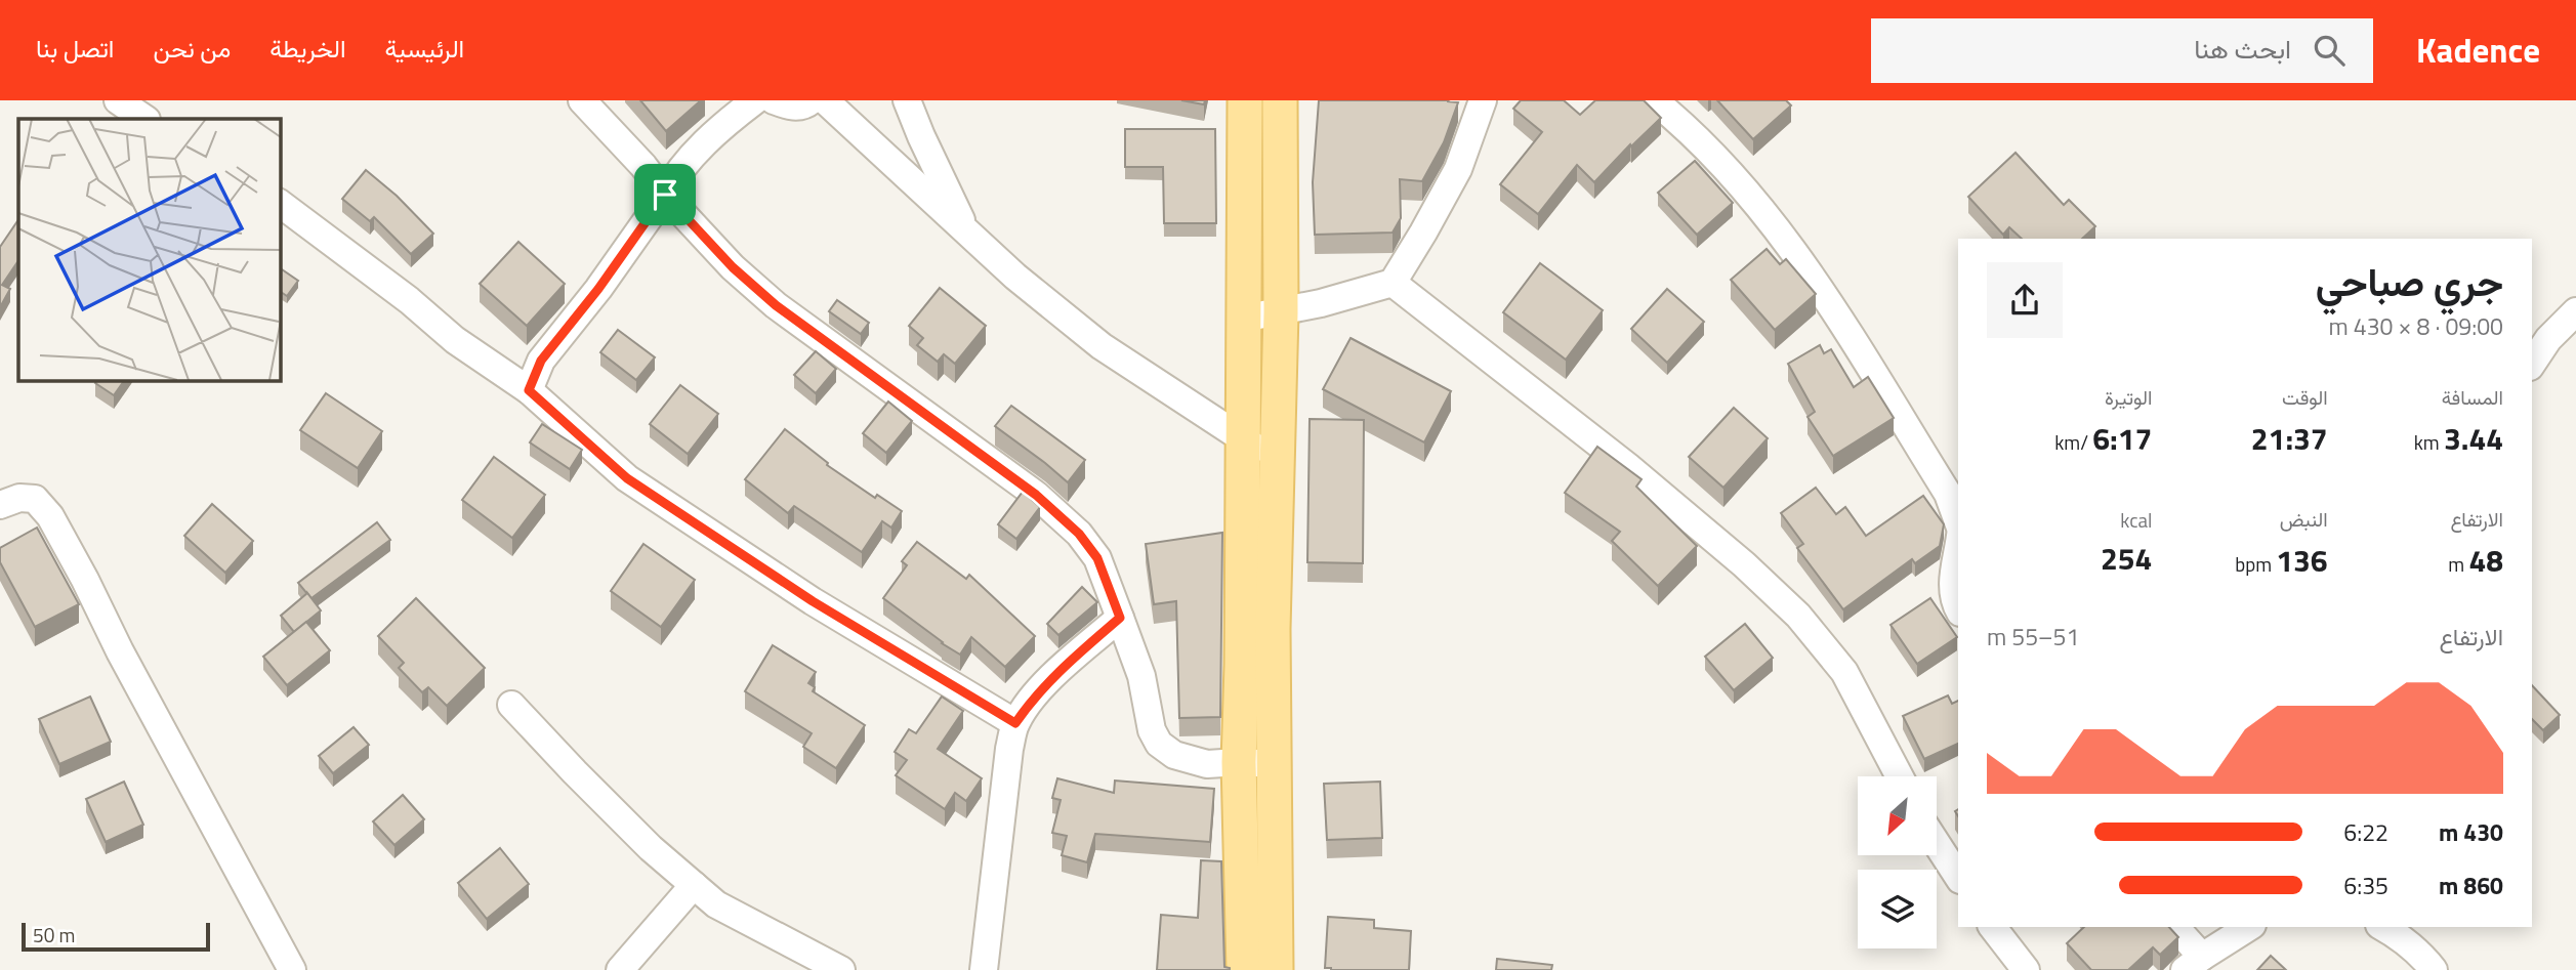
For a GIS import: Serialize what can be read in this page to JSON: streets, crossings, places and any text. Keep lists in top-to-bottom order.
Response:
{
  "scale_bar": "50 m",
  "north": "bottom left",
  "page": {
    "header": "Kadence",
    "search": "ابحث هنا",
    "nav": [
      "الرئيسية",
      "الخريطة",
      "من نحن",
      "اتصل بنا"
    ],
    "heading": ["جري صباحي", "09:00 · 8 × 430 m"],
    "stats": [
      ["المسافة", "3.44 km"],
      ["الوقت", "21:37"],
      ["الوتيرة", "6:17 /km"],
      ["الارتفاع", "48 m"],
      ["النبض", "136 bpm"],
      ["kcal", "254"]
    ],
    "chart": ["الارتفاع", "51–55 m"],
    "list": [
      {
        "name": "430 m",
        "note": "6:22"
      },
      {
        "name": "860 m",
        "note": "6:35"
      }
    ],
    "scale": "50 m"
  }
}
